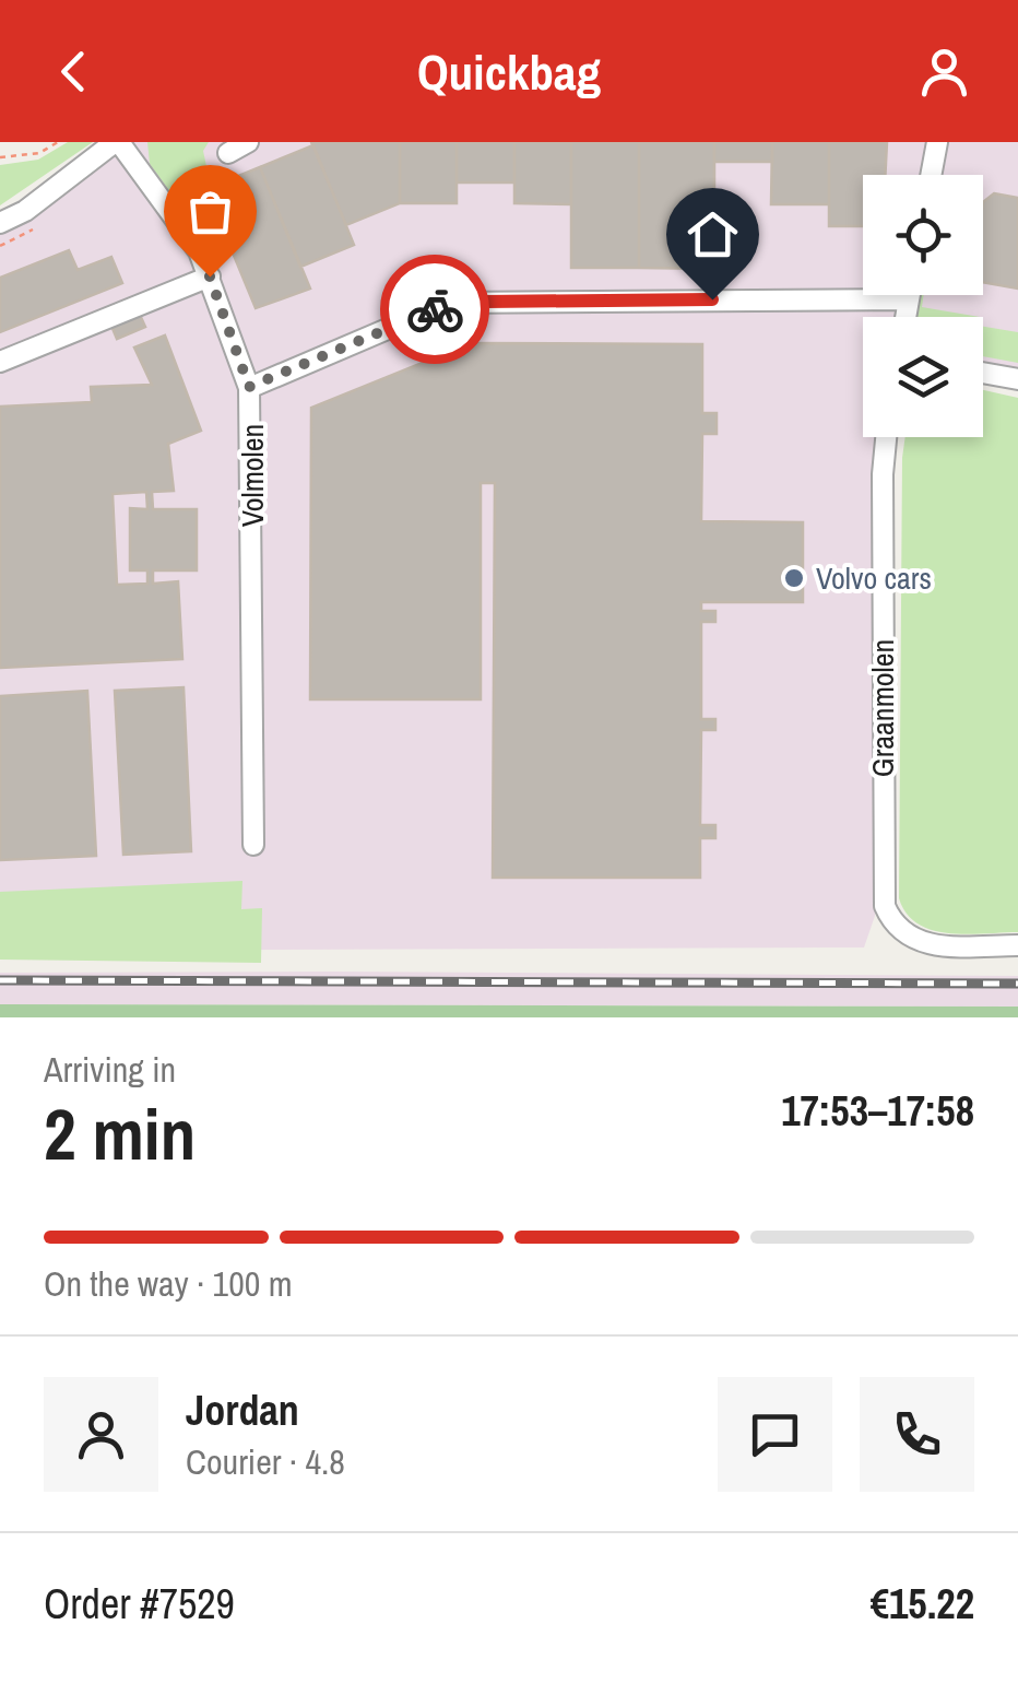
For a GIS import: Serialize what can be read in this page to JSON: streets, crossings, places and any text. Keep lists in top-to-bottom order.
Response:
{
  "streets": {
    "street": ["Volmolen", "Graanmolen"]
  },
  "places": ["Volvo cars"],
  "page": {
    "header": "Quickbag",
    "heading": ["2 min", "Arriving in", "17:53–17:58"],
    "panel": [
      "Jordan",
      "Courier · 4.8",
      "Order #7529",
      "€15.22"
    ],
    "bar": "On the way · 100 m"
  }
}
